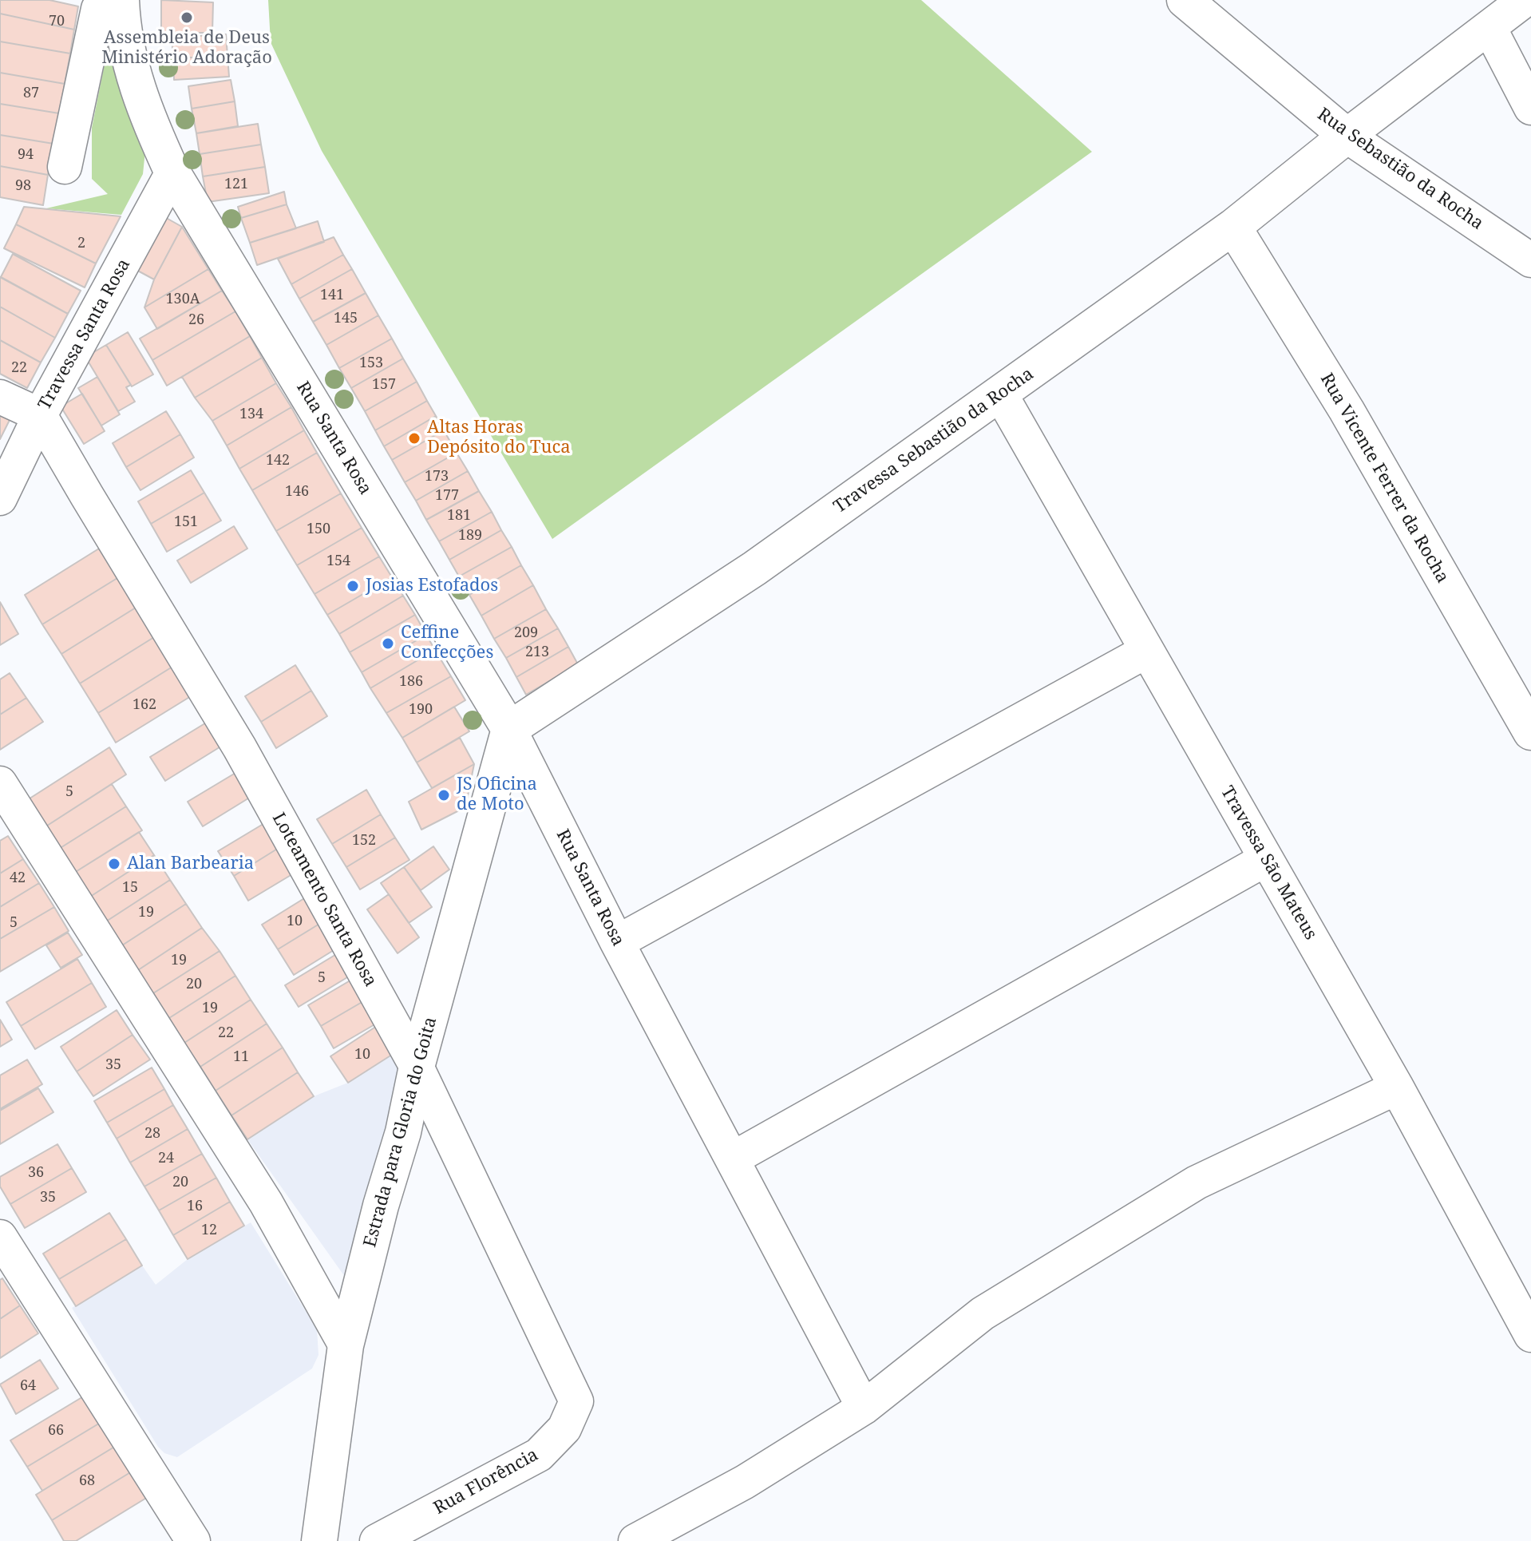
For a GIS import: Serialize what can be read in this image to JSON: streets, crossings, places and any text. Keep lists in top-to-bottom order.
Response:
{
  "streets": {
    "street": [
      "Rua Sebastião da Rocha",
      "Travessa Santa Rosa",
      "Rua Santa Rosa",
      "Travessa Sebastião da Rocha",
      "Rua Vicente Ferrer da Rocha",
      "Travessa São Mateus",
      "Loteamento Santa Rosa",
      "Estrada para Gloria do Goita",
      "Rua Florência"
    ]
  },
  "crossings": [
    ["Rua Sebastião da Rocha", "Travessa Sebastião da Rocha"],
    ["Travessa Santa Rosa", "Rua Santa Rosa"],
    ["Travessa Santa Rosa", "Loteamento Santa Rosa"],
    ["Rua Santa Rosa", "Travessa Sebastião da Rocha"],
    ["Rua Santa Rosa", "Estrada para Gloria do Goita"],
    ["Travessa Sebastião da Rocha", "Rua Vicente Ferrer da Rocha"],
    ["Travessa Sebastião da Rocha", "Travessa São Mateus"],
    ["Travessa Sebastião da Rocha", "Estrada para Gloria do Goita"],
    ["Loteamento Santa Rosa", "Estrada para Gloria do Goita"],
    ["Loteamento Santa Rosa", "Rua Florência"]
  ],
  "places": [
    "Assembleia de Deus Ministério Adoração",
    "Altas Horas Depósito do Tuca",
    "Josias Estofados",
    "Ceffine Confecções",
    "JS Oficina de Moto",
    "Alan Barbearia"
  ],
  "house_numbers": [
    "70",
    "87",
    "94",
    "121",
    "98",
    "2",
    "141",
    "130A",
    "145",
    "26",
    "153",
    "22",
    "157",
    "134",
    "142",
    "173",
    "146",
    "177",
    "181",
    "151",
    "150",
    "189",
    "154",
    "209",
    "213",
    "186",
    "162",
    "190",
    "5",
    "152",
    "42",
    "15",
    "19",
    "10",
    "5",
    "19",
    "5",
    "20",
    "19",
    "22",
    "10",
    "11",
    "35",
    "28",
    "24",
    "36",
    "20",
    "35",
    "16",
    "12",
    "64",
    "66",
    "68"
  ]
}
